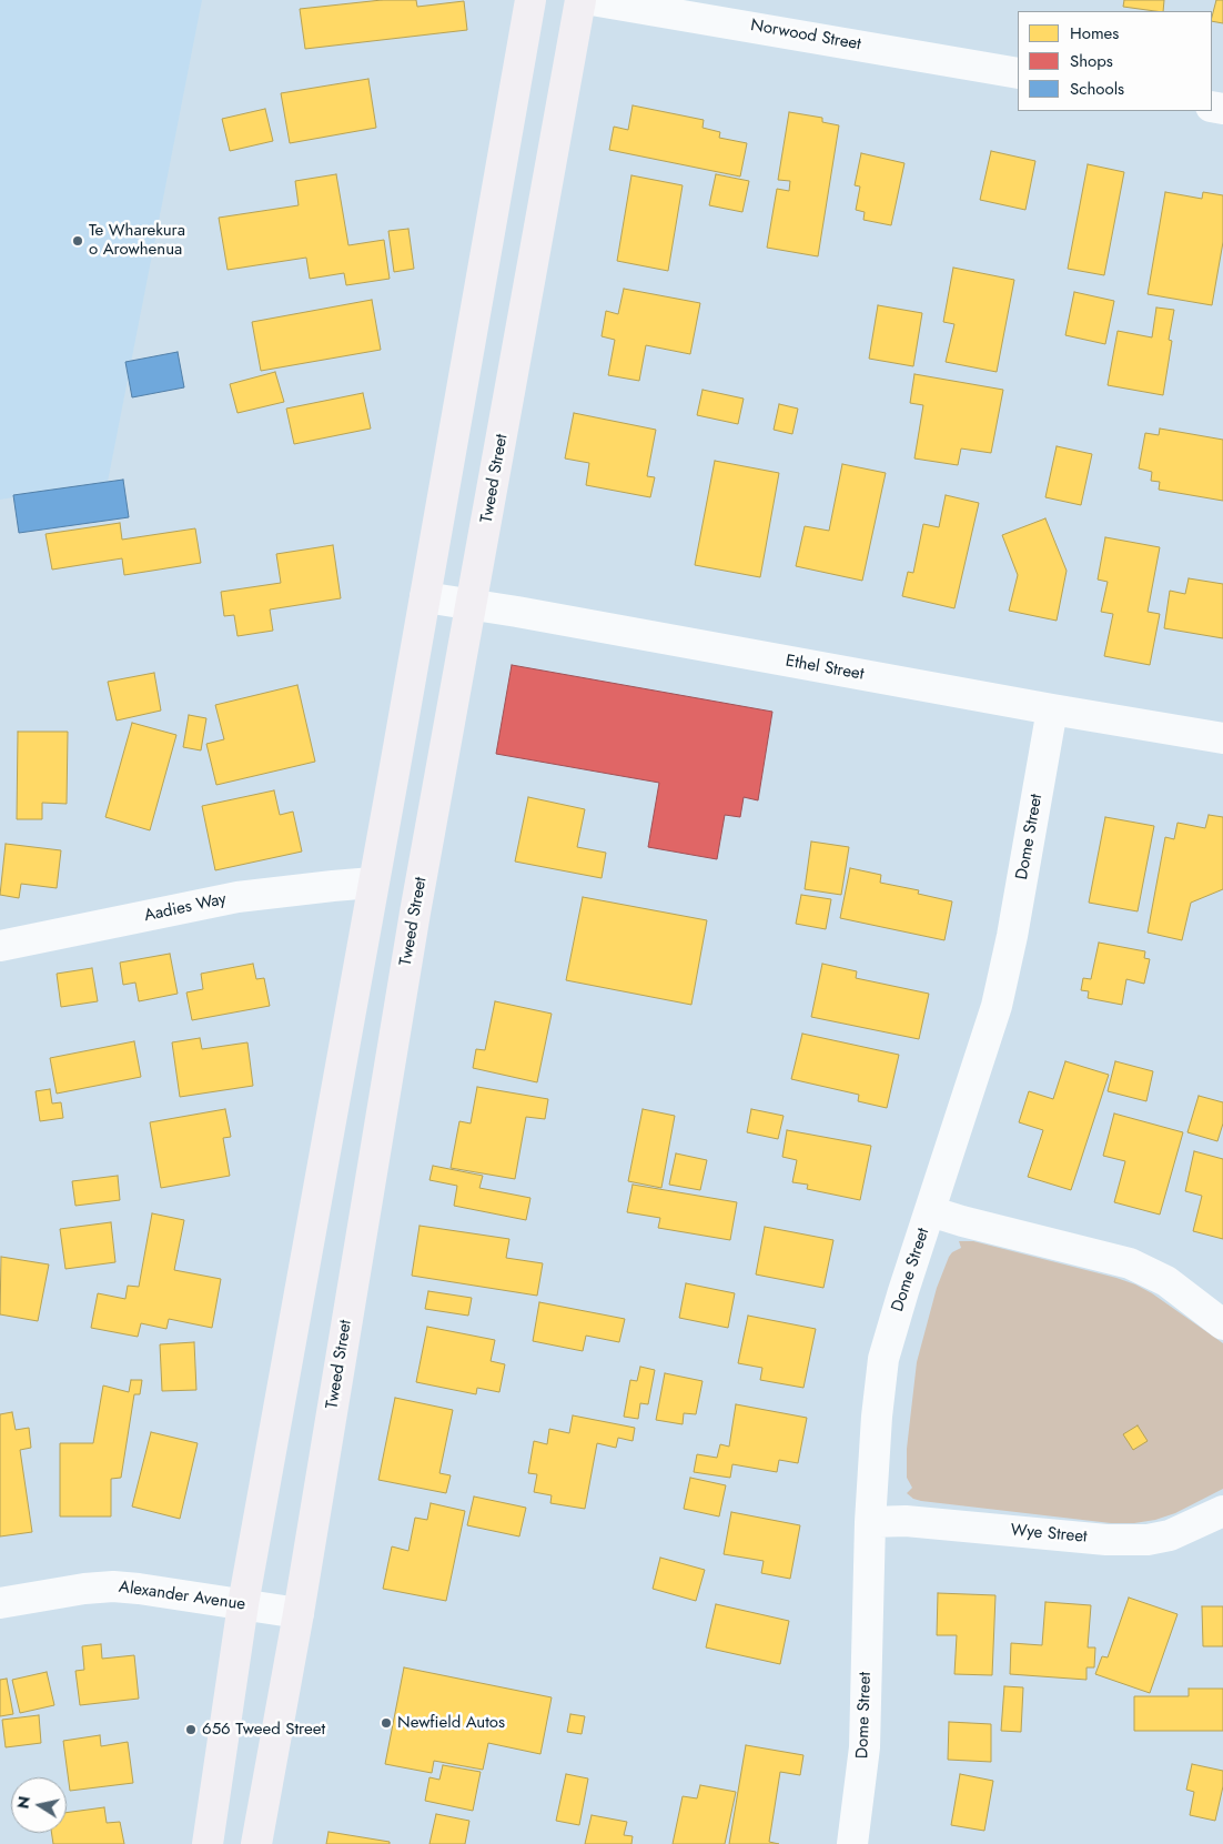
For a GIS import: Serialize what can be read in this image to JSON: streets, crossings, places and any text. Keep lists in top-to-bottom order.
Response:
{
  "streets": {
    "main road": ["Tweed Street"],
    "street": [
      "Norwood Street",
      "Ethel Street",
      "Dome Street",
      "Aadies Way",
      "Wye Street",
      "Alexander Avenue"
    ]
  },
  "crossings": [
    ["Tweed Street", "Ethel Street"],
    ["Tweed Street", "Alexander Avenue"],
    ["Ethel Street", "Dome Street"],
    ["Dome Street", "Wye Street"]
  ],
  "places": ["Te Wharekura o Arowhenua", "Newfield Autos", "656 Tweed Street"],
  "legend": ["Homes", "Shops", "Schools"],
  "north": "left"
}
